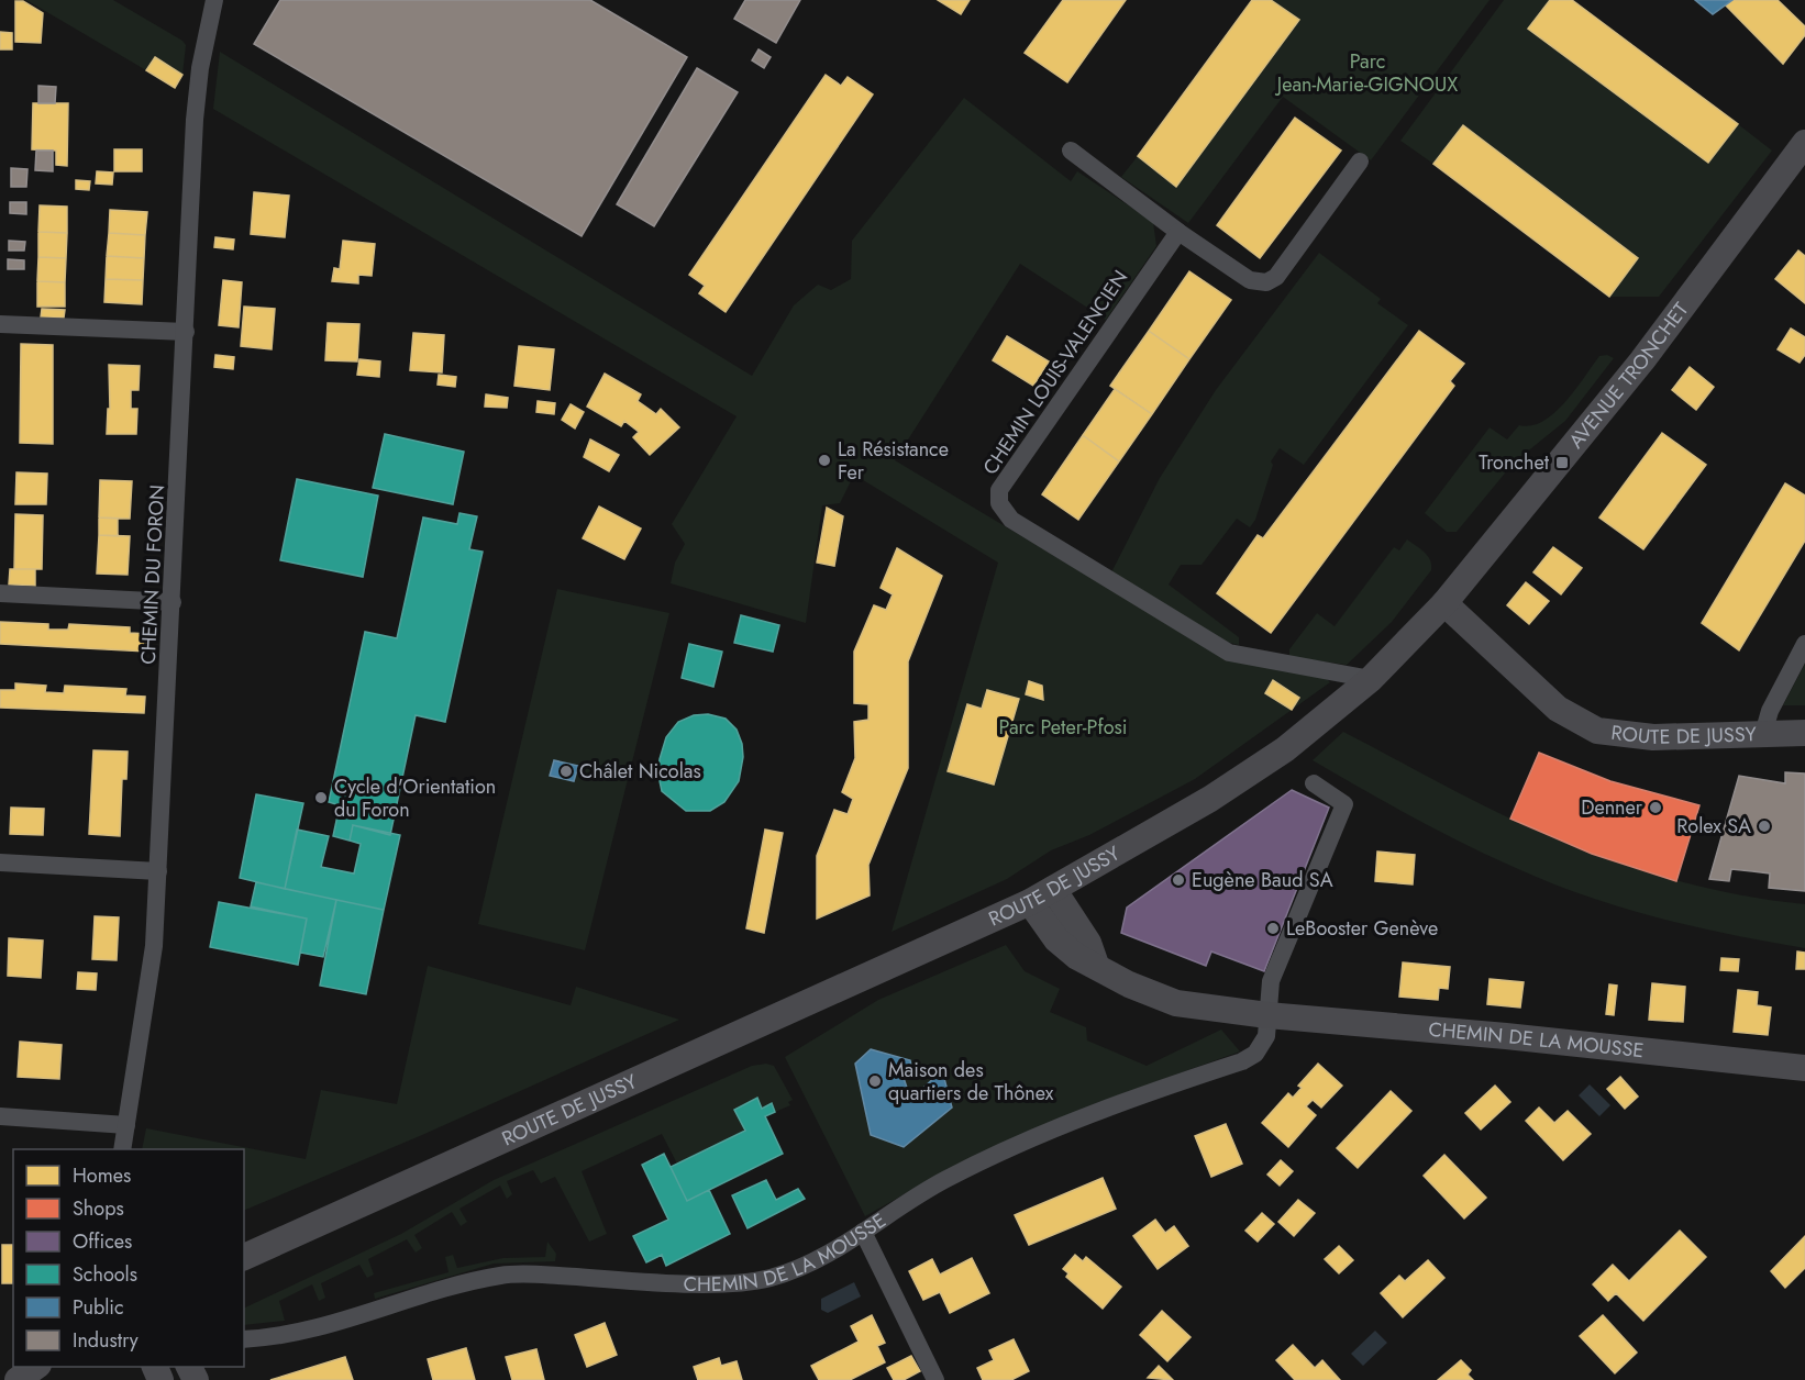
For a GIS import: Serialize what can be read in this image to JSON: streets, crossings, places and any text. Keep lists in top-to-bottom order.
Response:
{
  "streets": {
    "main road": ["AVENUE TRONCHET", "ROUTE DE JUSSY", "CHEMIN DE LA MOUSSE"],
    "street": ["CHEMIN LOUIS-VALENCIEN", "CHEMIN DU FORON"]
  },
  "crossings": [
    ["CHEMIN LOUIS-VALENCIEN", "ROUTE DE JUSSY"],
    ["AVENUE TRONCHET", "ROUTE DE JUSSY"],
    ["ROUTE DE JUSSY", "CHEMIN DE LA MOUSSE"]
  ],
  "parks": ["Parc Jean-Marie-GIGNOUX", "Parc Peter-Pfosi"],
  "places": {
    "other": [
      "La Résistance Fer",
      "Châlet Nicolas",
      "Cycle d'Orientation du Foron",
      "Denner",
      "Rolex SA",
      "Eugène Baud SA",
      "LeBooster Genève",
      "Maison des quartiers de Thônex"
    ],
    "transit": ["Tronchet"]
  },
  "legend": [
    "Homes",
    "Shops",
    "Offices",
    "Schools",
    "Public",
    "Industry"
  ]
}
